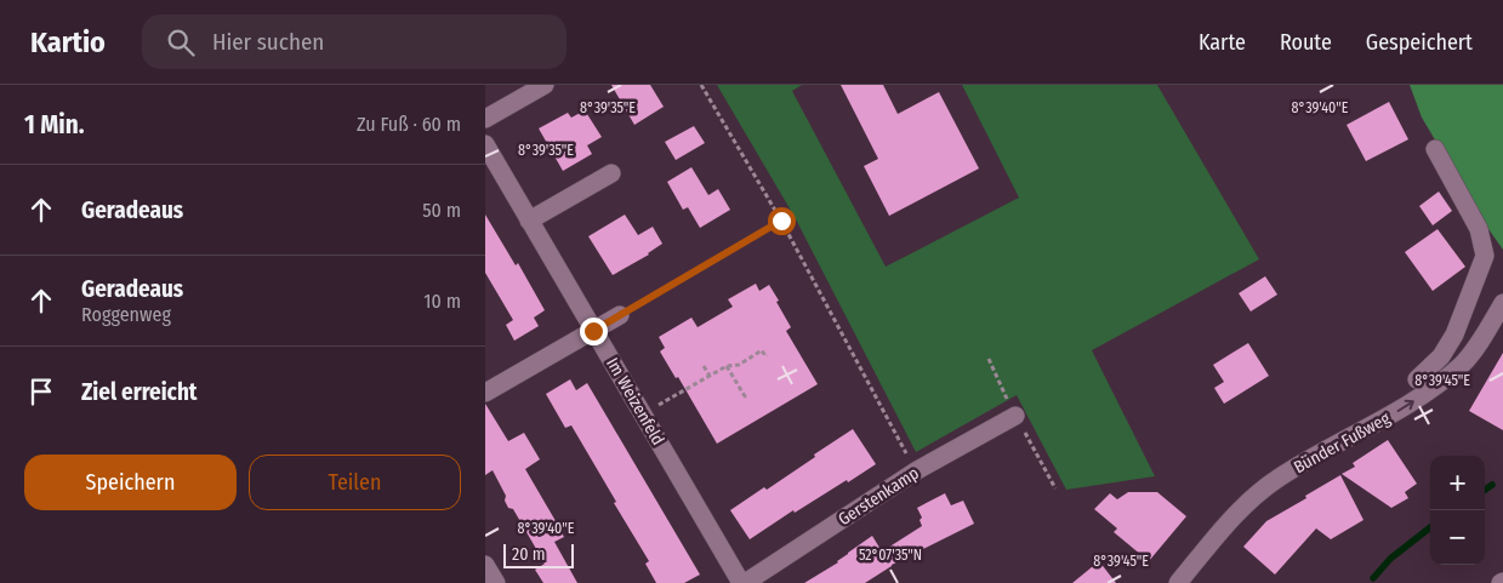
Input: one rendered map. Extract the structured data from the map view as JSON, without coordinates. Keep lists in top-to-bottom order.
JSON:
{
  "streets": {
    "street": ["Im Weizenfeld", "Bünder Fußweg", "Gerstenkamp"]
  },
  "crossings": [
    ["Im Weizenfeld", "Gerstenkamp"]
  ],
  "one_way": ["Bünder Fußweg"],
  "scale_bar": "20 m",
  "page": {
    "header": "Kartio",
    "search": "Hier suchen",
    "nav": ["Karte", "Route", "Gespeichert"],
    "heading": ["1 Min.", "Zu Fuß · 60 m"],
    "list": [
      ["Geradeaus", "50 m"],
      ["Geradeaus", "Roggenweg", "10 m"],
      "Ziel erreicht"
    ],
    "buttons": ["Speichern", "Teilen"],
    "map_buttons": ["+", "−"],
    "scale": "20 m"
  },
  "coordinates": [
    "8°39'35\"E",
    "8°39'40\"E",
    "8°39'45\"E",
    "52°07'35\"N"
  ]
}
